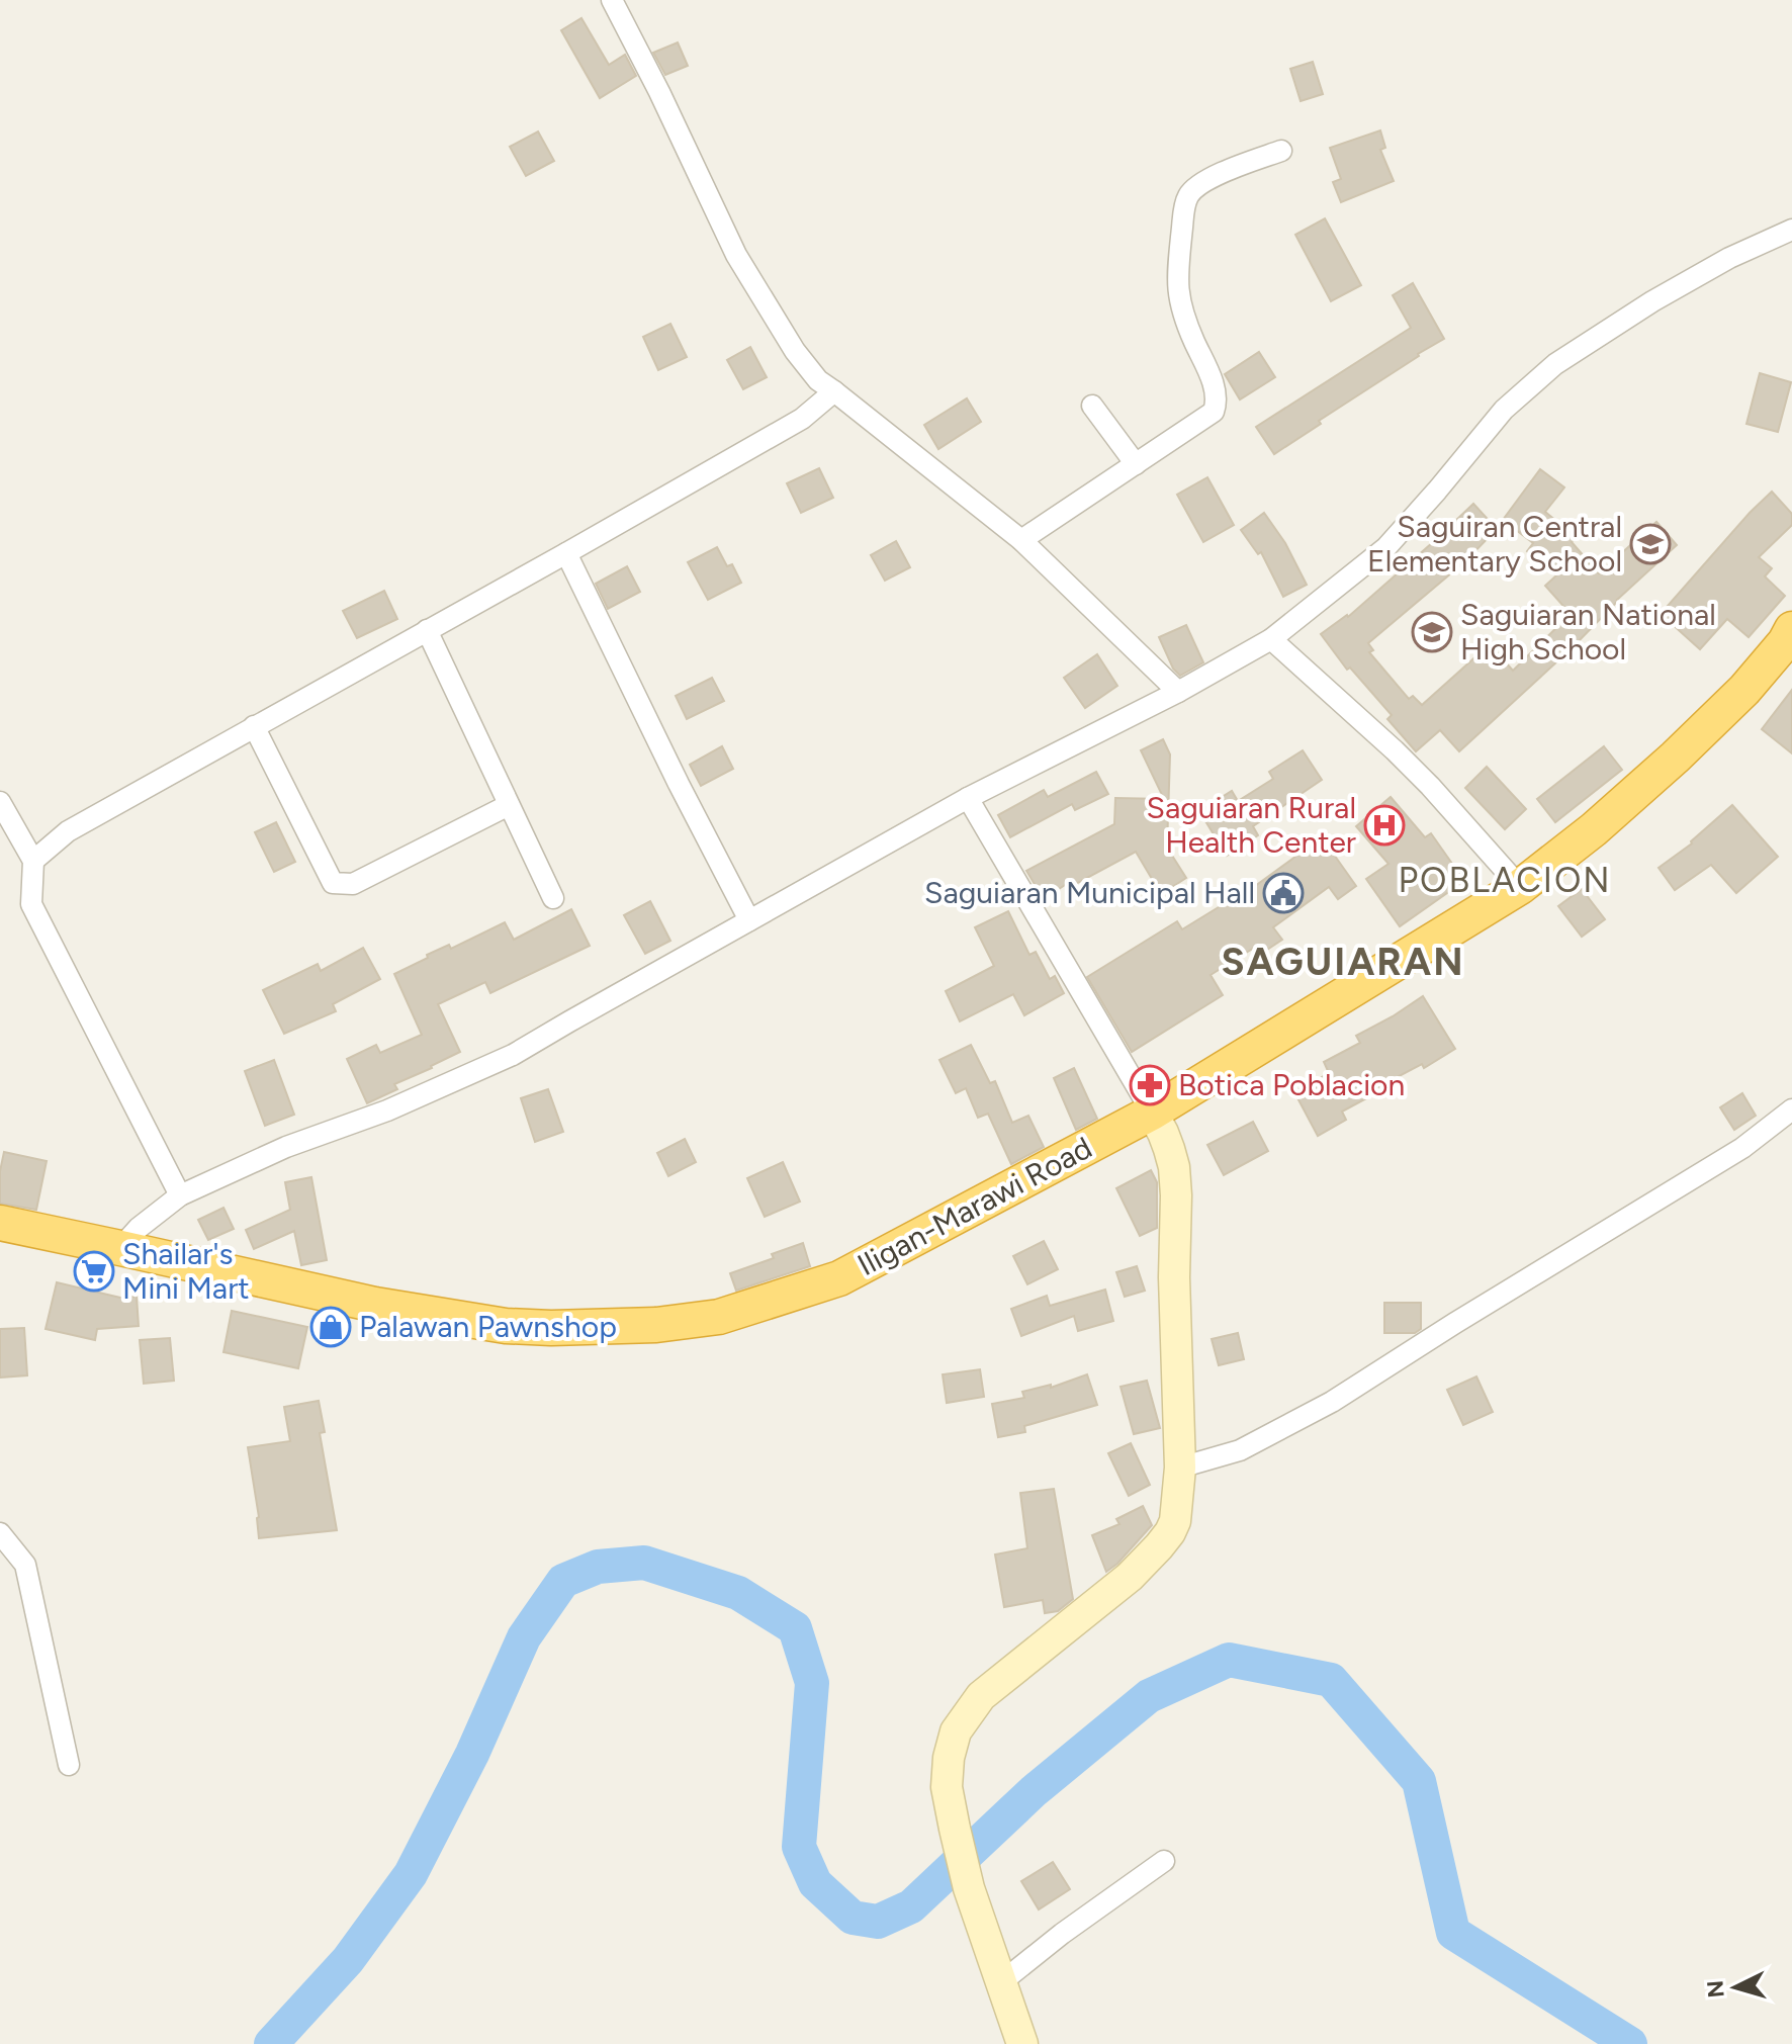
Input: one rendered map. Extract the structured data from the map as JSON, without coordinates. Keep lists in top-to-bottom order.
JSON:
{
  "streets": {
    "highway": ["Iligan-Marawi Road"]
  },
  "districts": ["POBLACION", "SAGUIARAN"],
  "places": {
    "school or university": ["Saguiran Central Elementary School", "Saguiaran National High School"],
    "hospital": ["Saguiaran Rural Health Center"],
    "public building": ["Saguiaran Municipal Hall"],
    "pharmacy": ["Botica Poblacion"],
    "supermarket": ["Shailar's Mini Mart"],
    "shop": ["Palawan Pawnshop"]
  },
  "north": "left"
}
